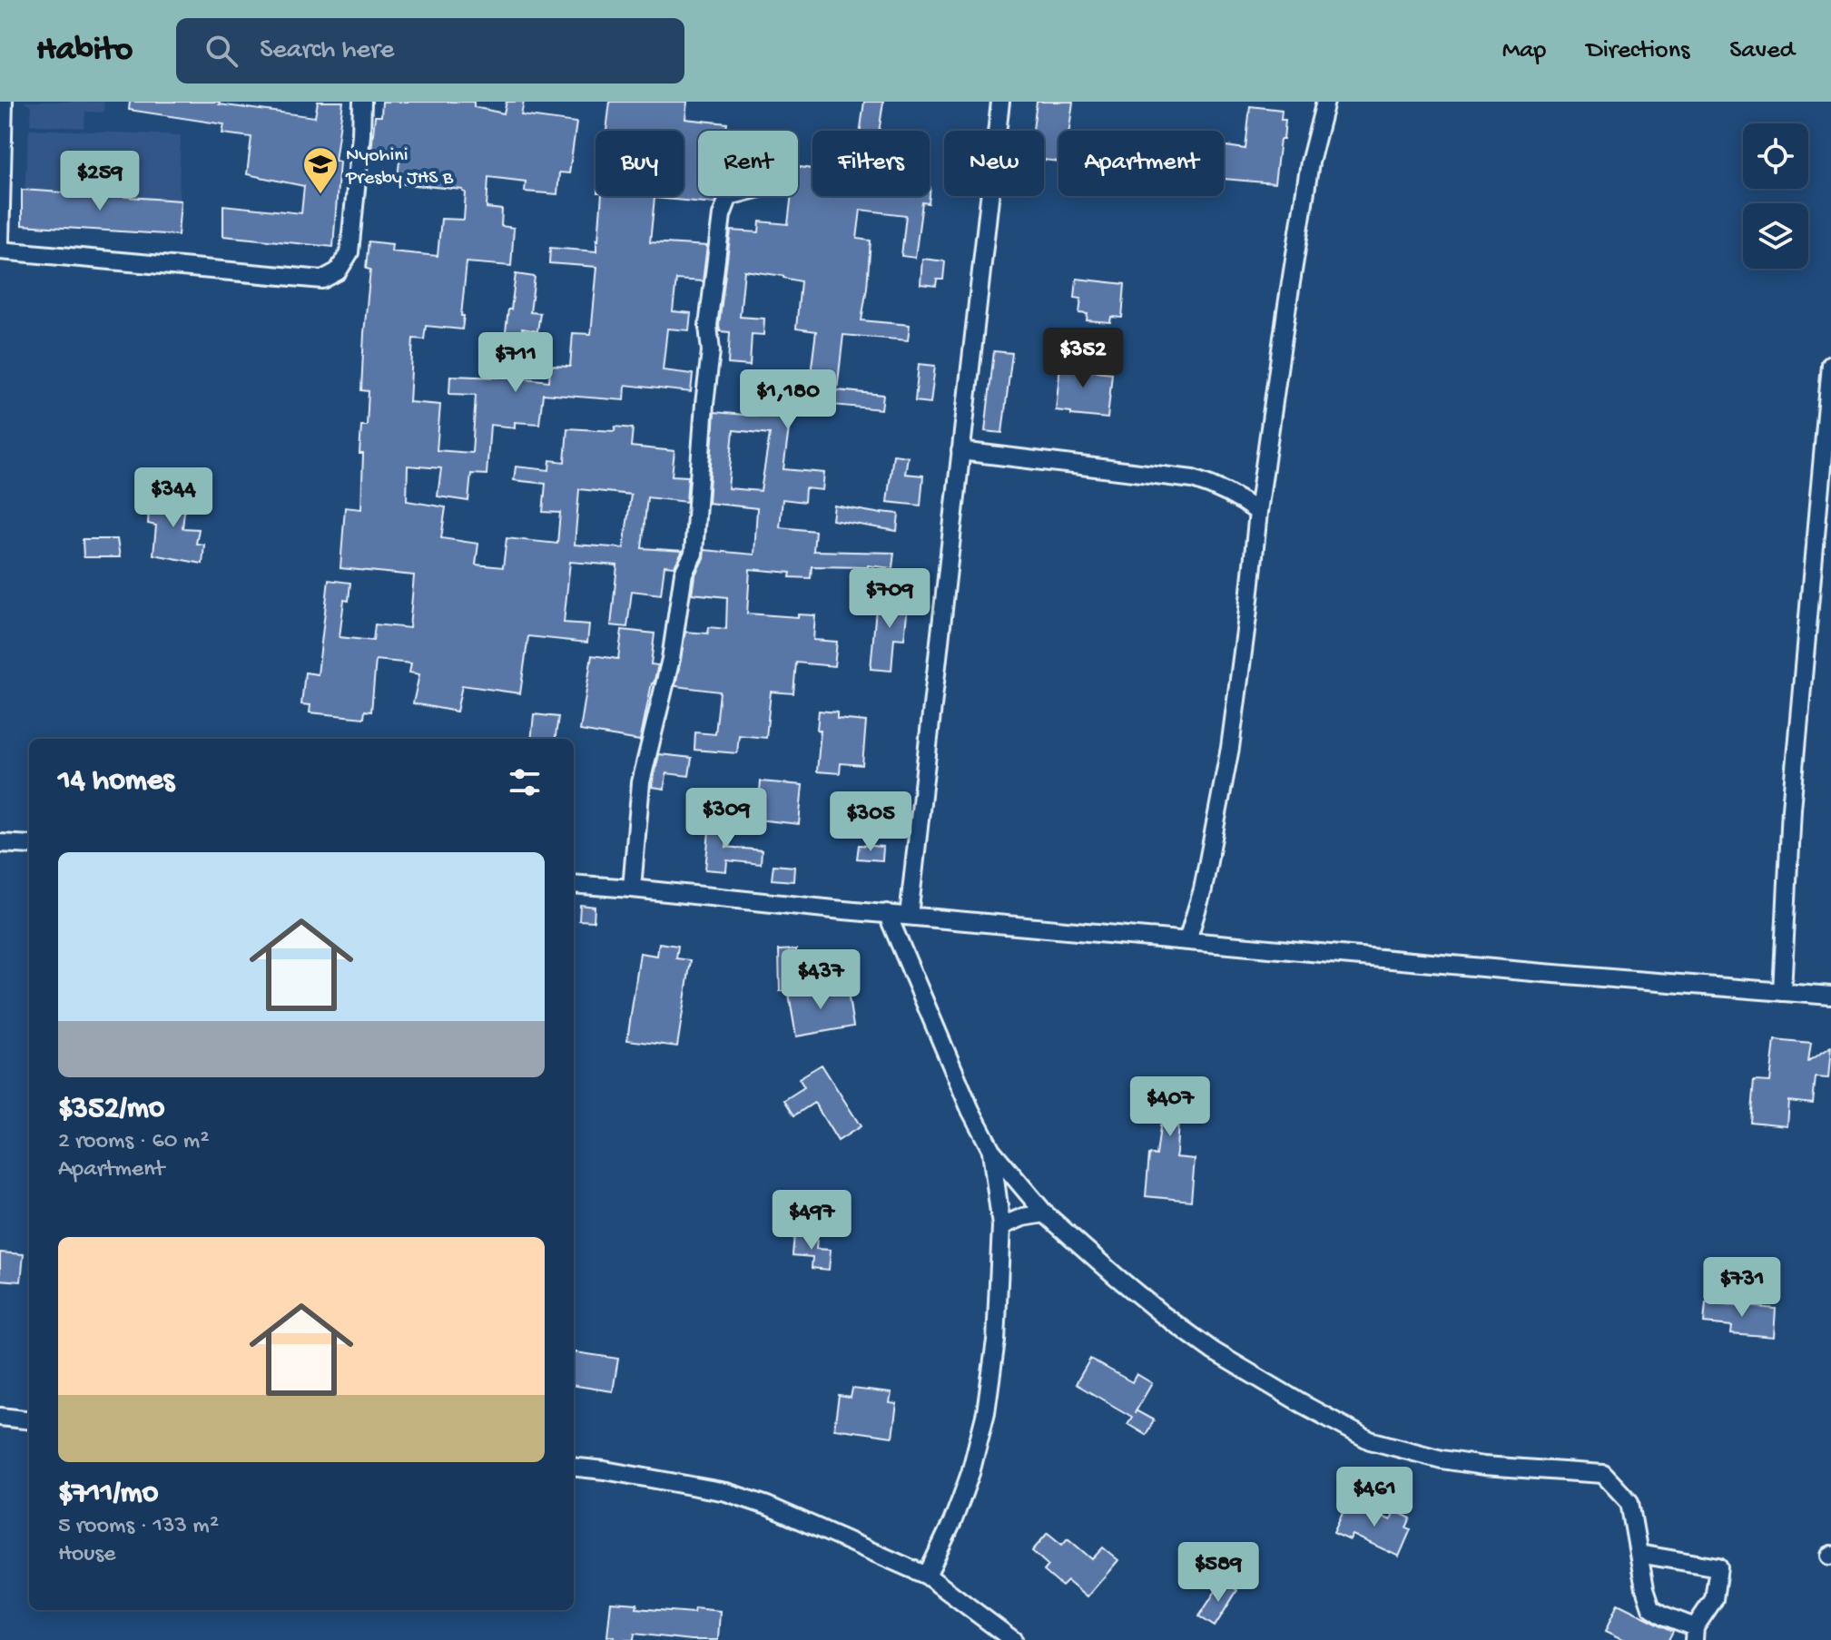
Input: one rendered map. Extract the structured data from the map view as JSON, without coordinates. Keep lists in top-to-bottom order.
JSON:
{
  "places": {
    "school or university": ["Nyohini Presby JHS B"]
  },
  "page": {
    "header": "Habito",
    "search": "Search here",
    "nav": ["Map", "Directions", "Saved"],
    "chip": [
      "Buy",
      "Rent",
      "Filters",
      "New",
      "Apartment"
    ],
    "price": [
      "$259",
      "$352",
      "$711",
      "$1,180",
      "$344",
      "$709",
      "$309",
      "$305",
      "$437",
      "$407",
      "$497",
      "$731",
      "$461",
      "$589"
    ],
    "heading": "14 homes",
    "list": [
      {
        "name": "$352/mo",
        "note": "2 rooms · 60 m² · Apartment"
      },
      {
        "name": "$711/mo",
        "note": "5 rooms · 133 m² · House"
      }
    ]
  }
}
